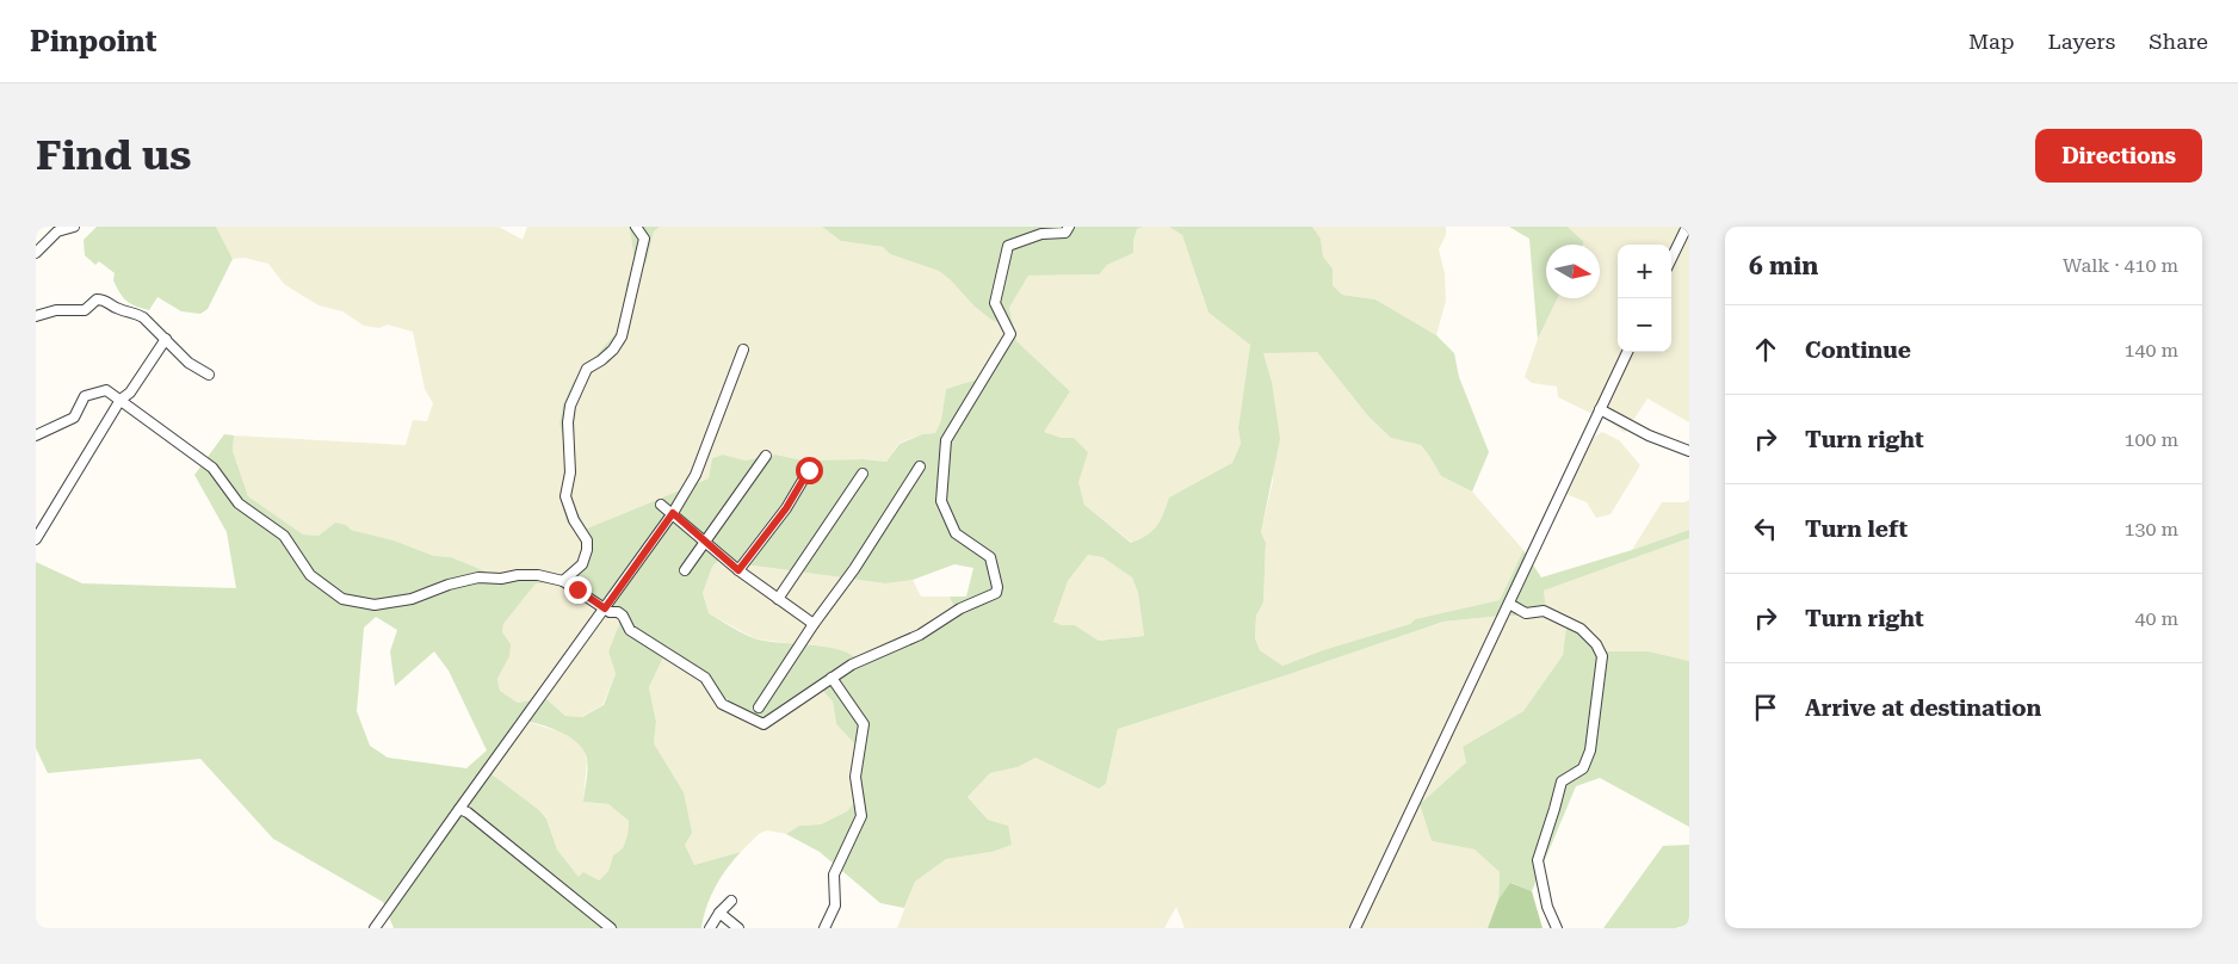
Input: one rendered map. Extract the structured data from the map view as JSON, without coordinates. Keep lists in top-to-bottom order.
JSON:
{
  "north": "right",
  "page": {
    "header": "Pinpoint",
    "nav": ["Map", "Layers", "Share"],
    "buttons": "Directions",
    "title": "Find us",
    "heading": ["6 min", "Walk · 410 m"],
    "map_buttons": ["+", "−"],
    "list": [
      ["Continue", "140 m"],
      ["Turn right", "100 m"],
      ["Turn left", "130 m"],
      ["Turn right", "40 m"],
      "Arrive at destination"
    ]
  }
}
